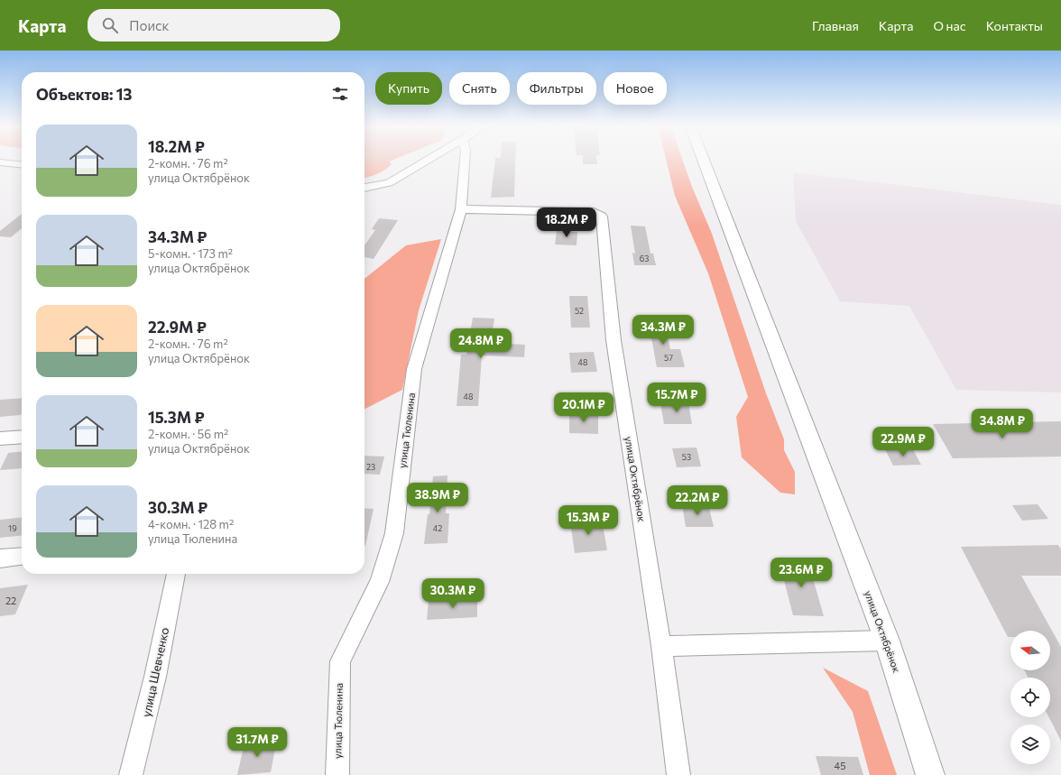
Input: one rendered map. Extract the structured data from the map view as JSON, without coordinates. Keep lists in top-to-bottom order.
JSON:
{
  "streets": {
    "street": ["улица Тюленина", "улица Октябрёнок", "улица Шевченко"]
  },
  "crossings": [
    ["улица Тюленина", "улица Октябрёнок"]
  ],
  "house_numbers": [
    "63",
    "52",
    "57",
    "48",
    "48",
    "53",
    "23",
    "19",
    "42",
    "22",
    "45"
  ],
  "north": "left",
  "page": {
    "header": "Карта",
    "search": "Поиск",
    "nav": [
      "Главная",
      "Карта",
      "О нас",
      "Контакты"
    ],
    "chip": [
      "Купить",
      "Снять",
      "Фильтры",
      "Новое"
    ],
    "heading": "Объектов: 13",
    "list": [
      {
        "name": "18.2M ₽",
        "note": "2-комн. · 76 m² · улица Октябрёнок"
      },
      {
        "name": "34.3M ₽",
        "note": "5-комн. · 173 m² · улица Октябрёнок"
      },
      {
        "name": "22.9M ₽",
        "note": "2-комн. · 76 m² · улица Октябрёнок"
      },
      {
        "name": "15.3M ₽",
        "note": "2-комн. · 56 m² · улица Октябрёнок"
      },
      {
        "name": "30.3M ₽",
        "note": "4-комн. · 128 m² · улица Тюленина"
      }
    ],
    "price": [
      "18.2M ₽",
      "34.3M ₽",
      "24.8M ₽",
      "15.7M ₽",
      "20.1M ₽",
      "34.8M ₽",
      "22.9M ₽",
      "38.9M ₽",
      "22.2M ₽",
      "15.3M ₽",
      "23.6M ₽",
      "30.3M ₽",
      "31.7M ₽"
    ]
  }
}
